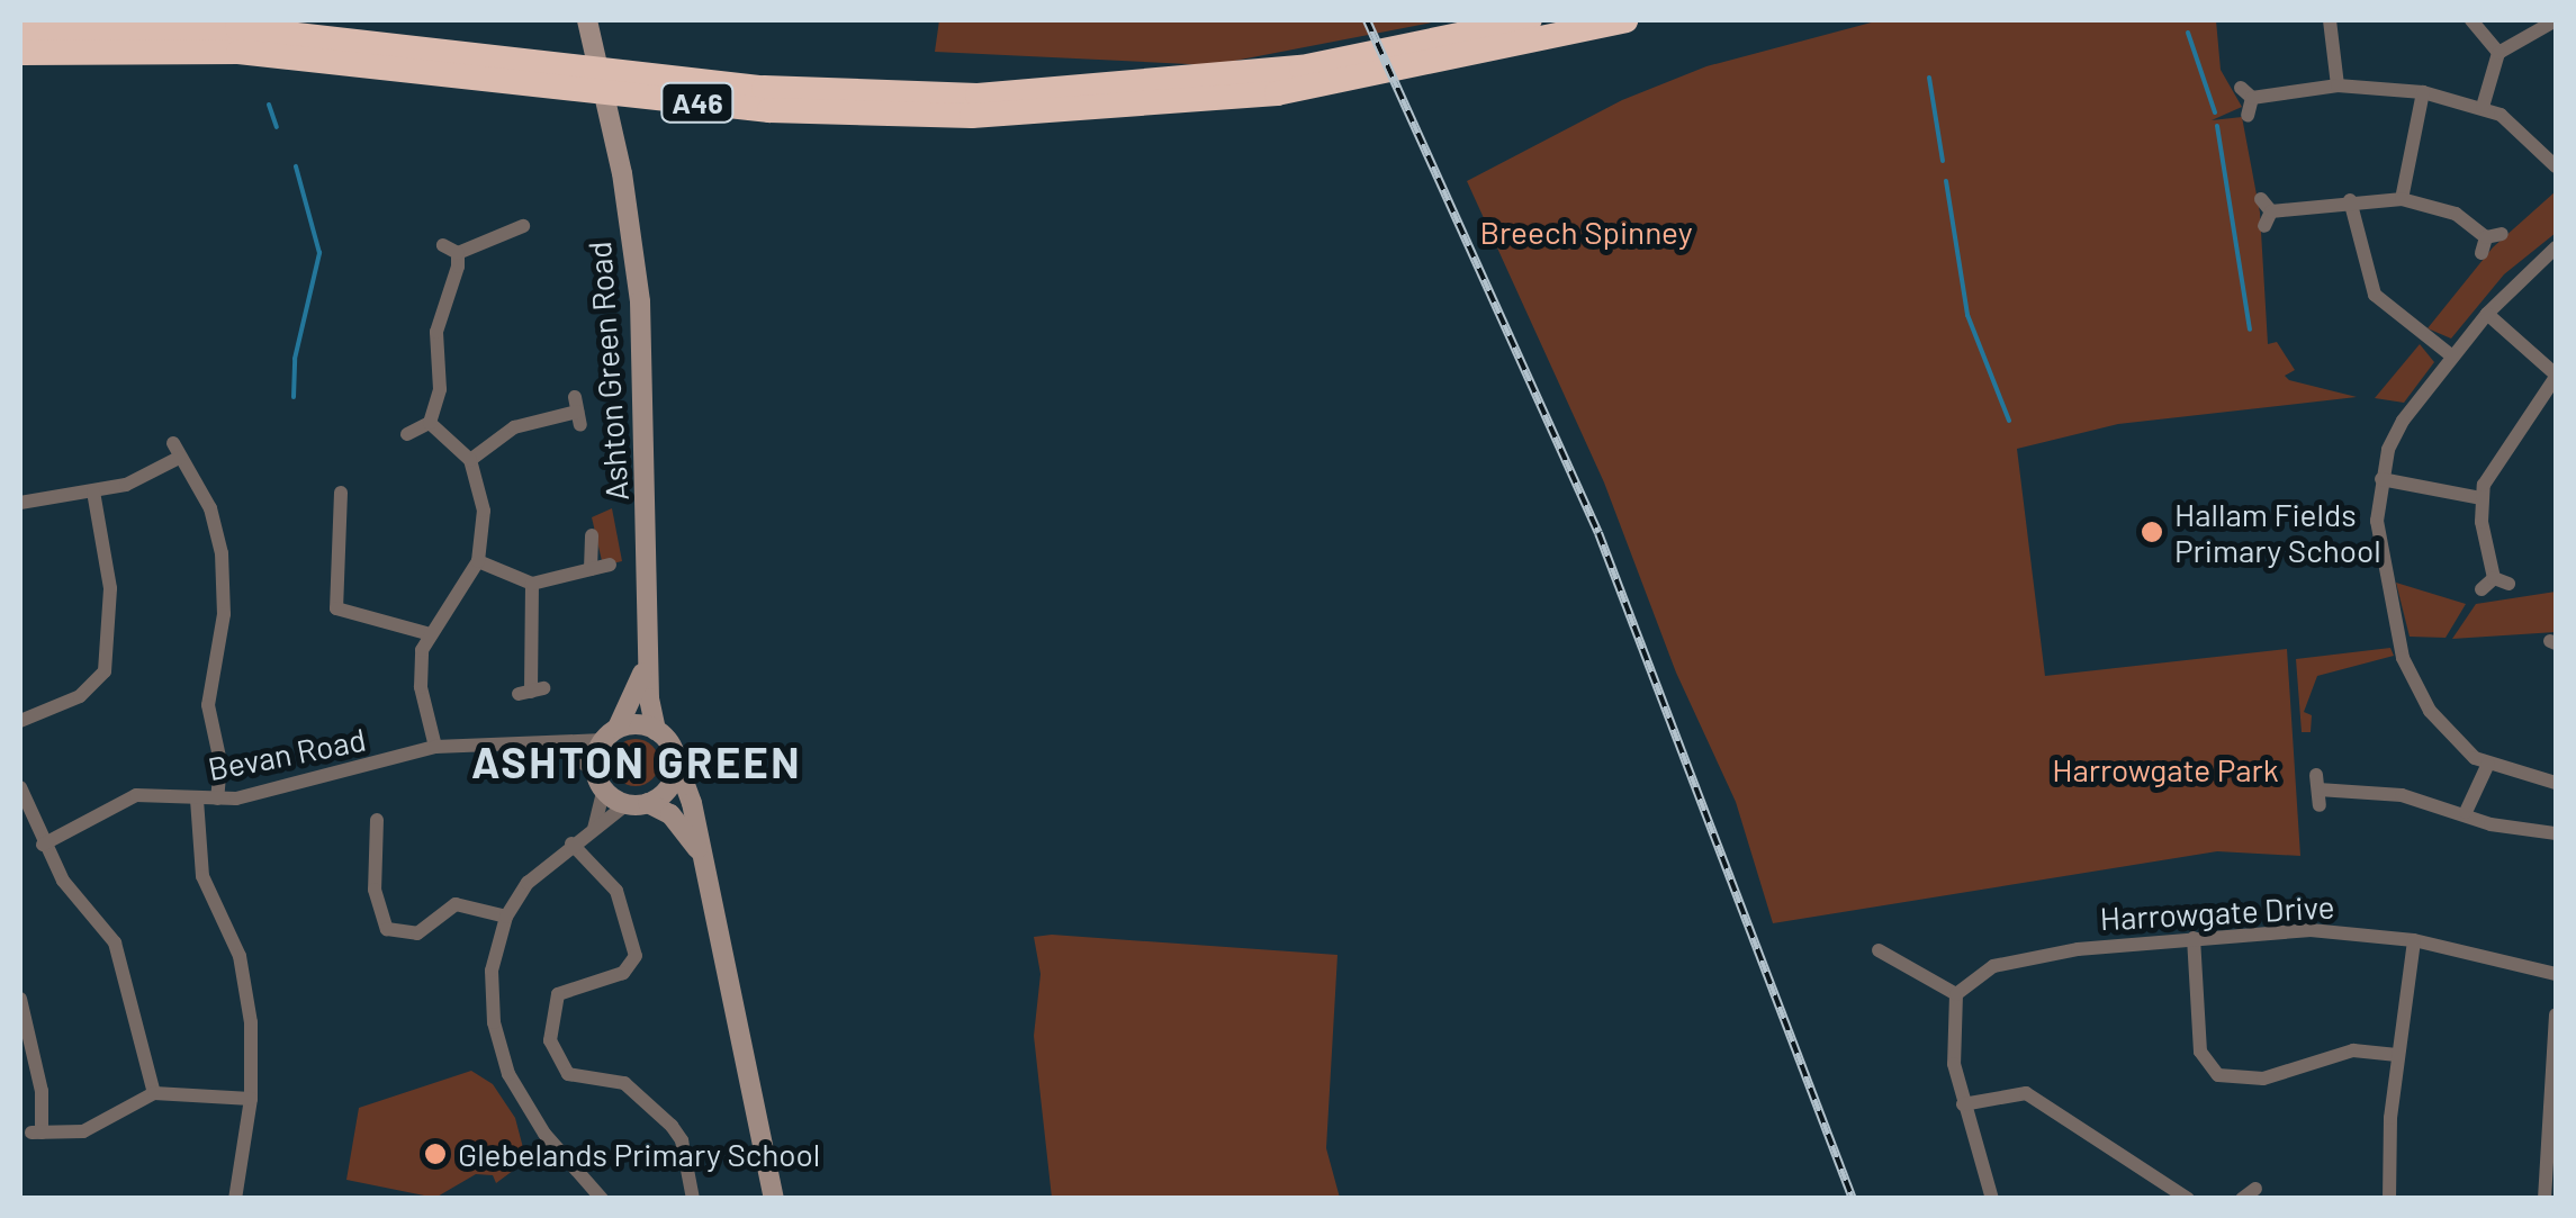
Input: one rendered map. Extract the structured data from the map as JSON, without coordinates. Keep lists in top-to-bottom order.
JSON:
{
  "streets": {
    "highway": ["A46"],
    "street": ["Ashton Green Road", "Bevan Road", "Harrowgate Drive"]
  },
  "crossings": [
    ["Ashton Green Road", "Bevan Road"]
  ],
  "districts": ["ASHTON GREEN"],
  "parks": ["Breech Spinney", "Harrowgate Park"],
  "places": ["Hallam Fields Primary School", "Glebelands Primary School"]
}
